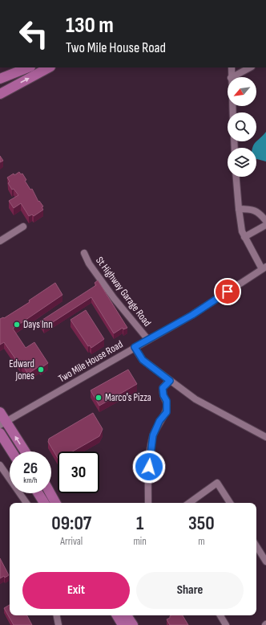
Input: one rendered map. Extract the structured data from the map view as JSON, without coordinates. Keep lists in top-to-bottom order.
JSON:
{
  "streets": {
    "street": ["St Highway Garage Road", "Two Mile House Road"]
  },
  "places": ["Days Inn", "Edward Jones", "Marco's Pizza"],
  "north": "bottom left",
  "page": {
    "turn": ["130 m", "Two Mile House Road"],
    "speed": "26 km/h",
    "limit": "30",
    "eta": [
      "09:07",
      "Arrival",
      "1",
      "min",
      "350",
      "m"
    ],
    "buttons": ["Exit", "Share"]
  }
}
